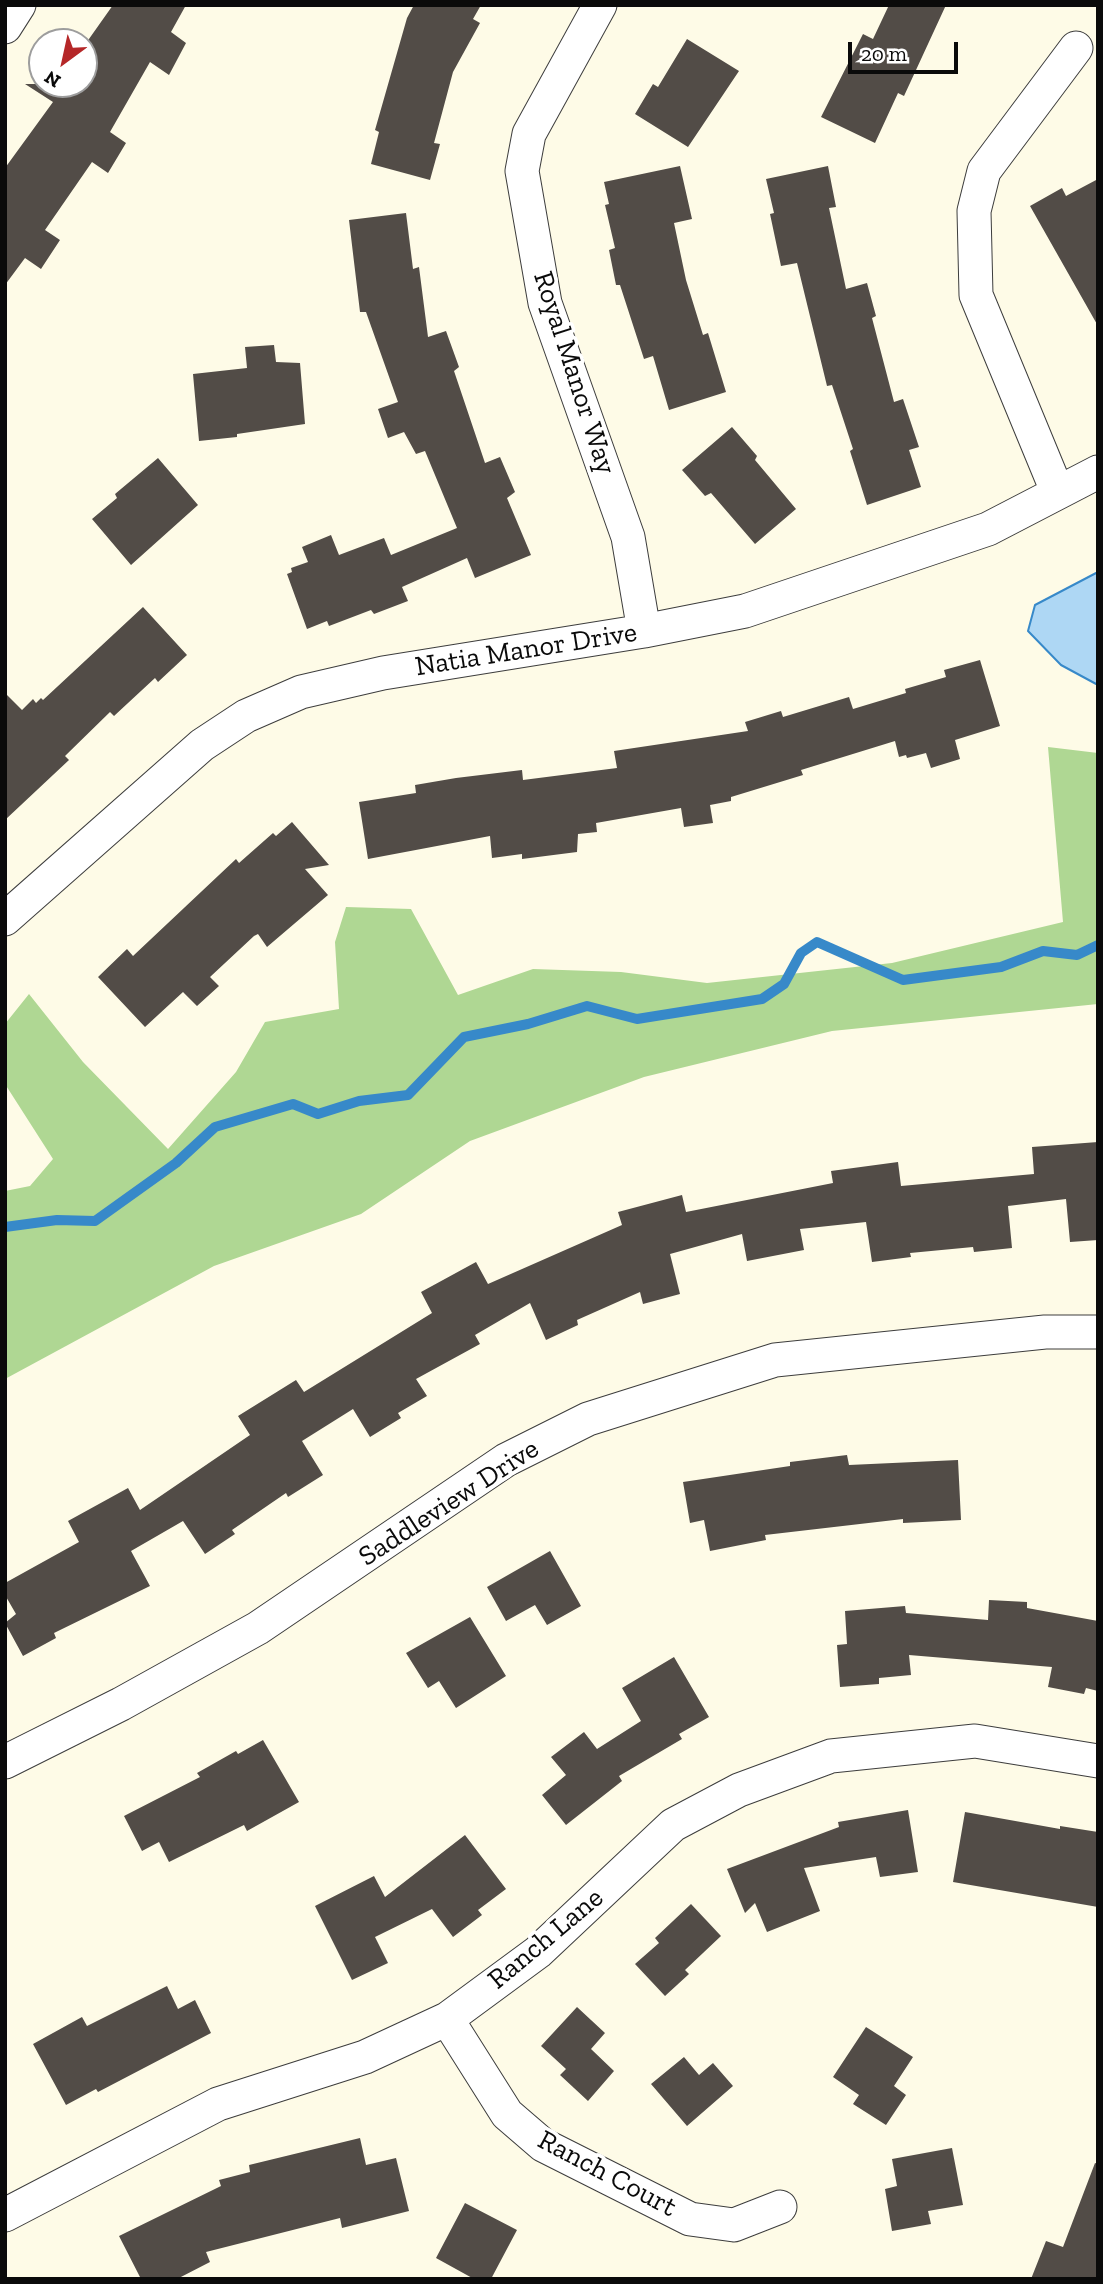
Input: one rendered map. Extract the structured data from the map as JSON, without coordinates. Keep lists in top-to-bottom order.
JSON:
{
  "streets": {
    "street": [
      "Royal Manor Way",
      "Natia Manor Drive",
      "Saddleview Drive",
      "Ranch Lane",
      "Ranch Court"
    ]
  },
  "crossings": [
    ["Royal Manor Way", "Natia Manor Drive"],
    ["Ranch Lane", "Ranch Court"]
  ],
  "scale_bar": "20 m",
  "north": "bottom left"
}
